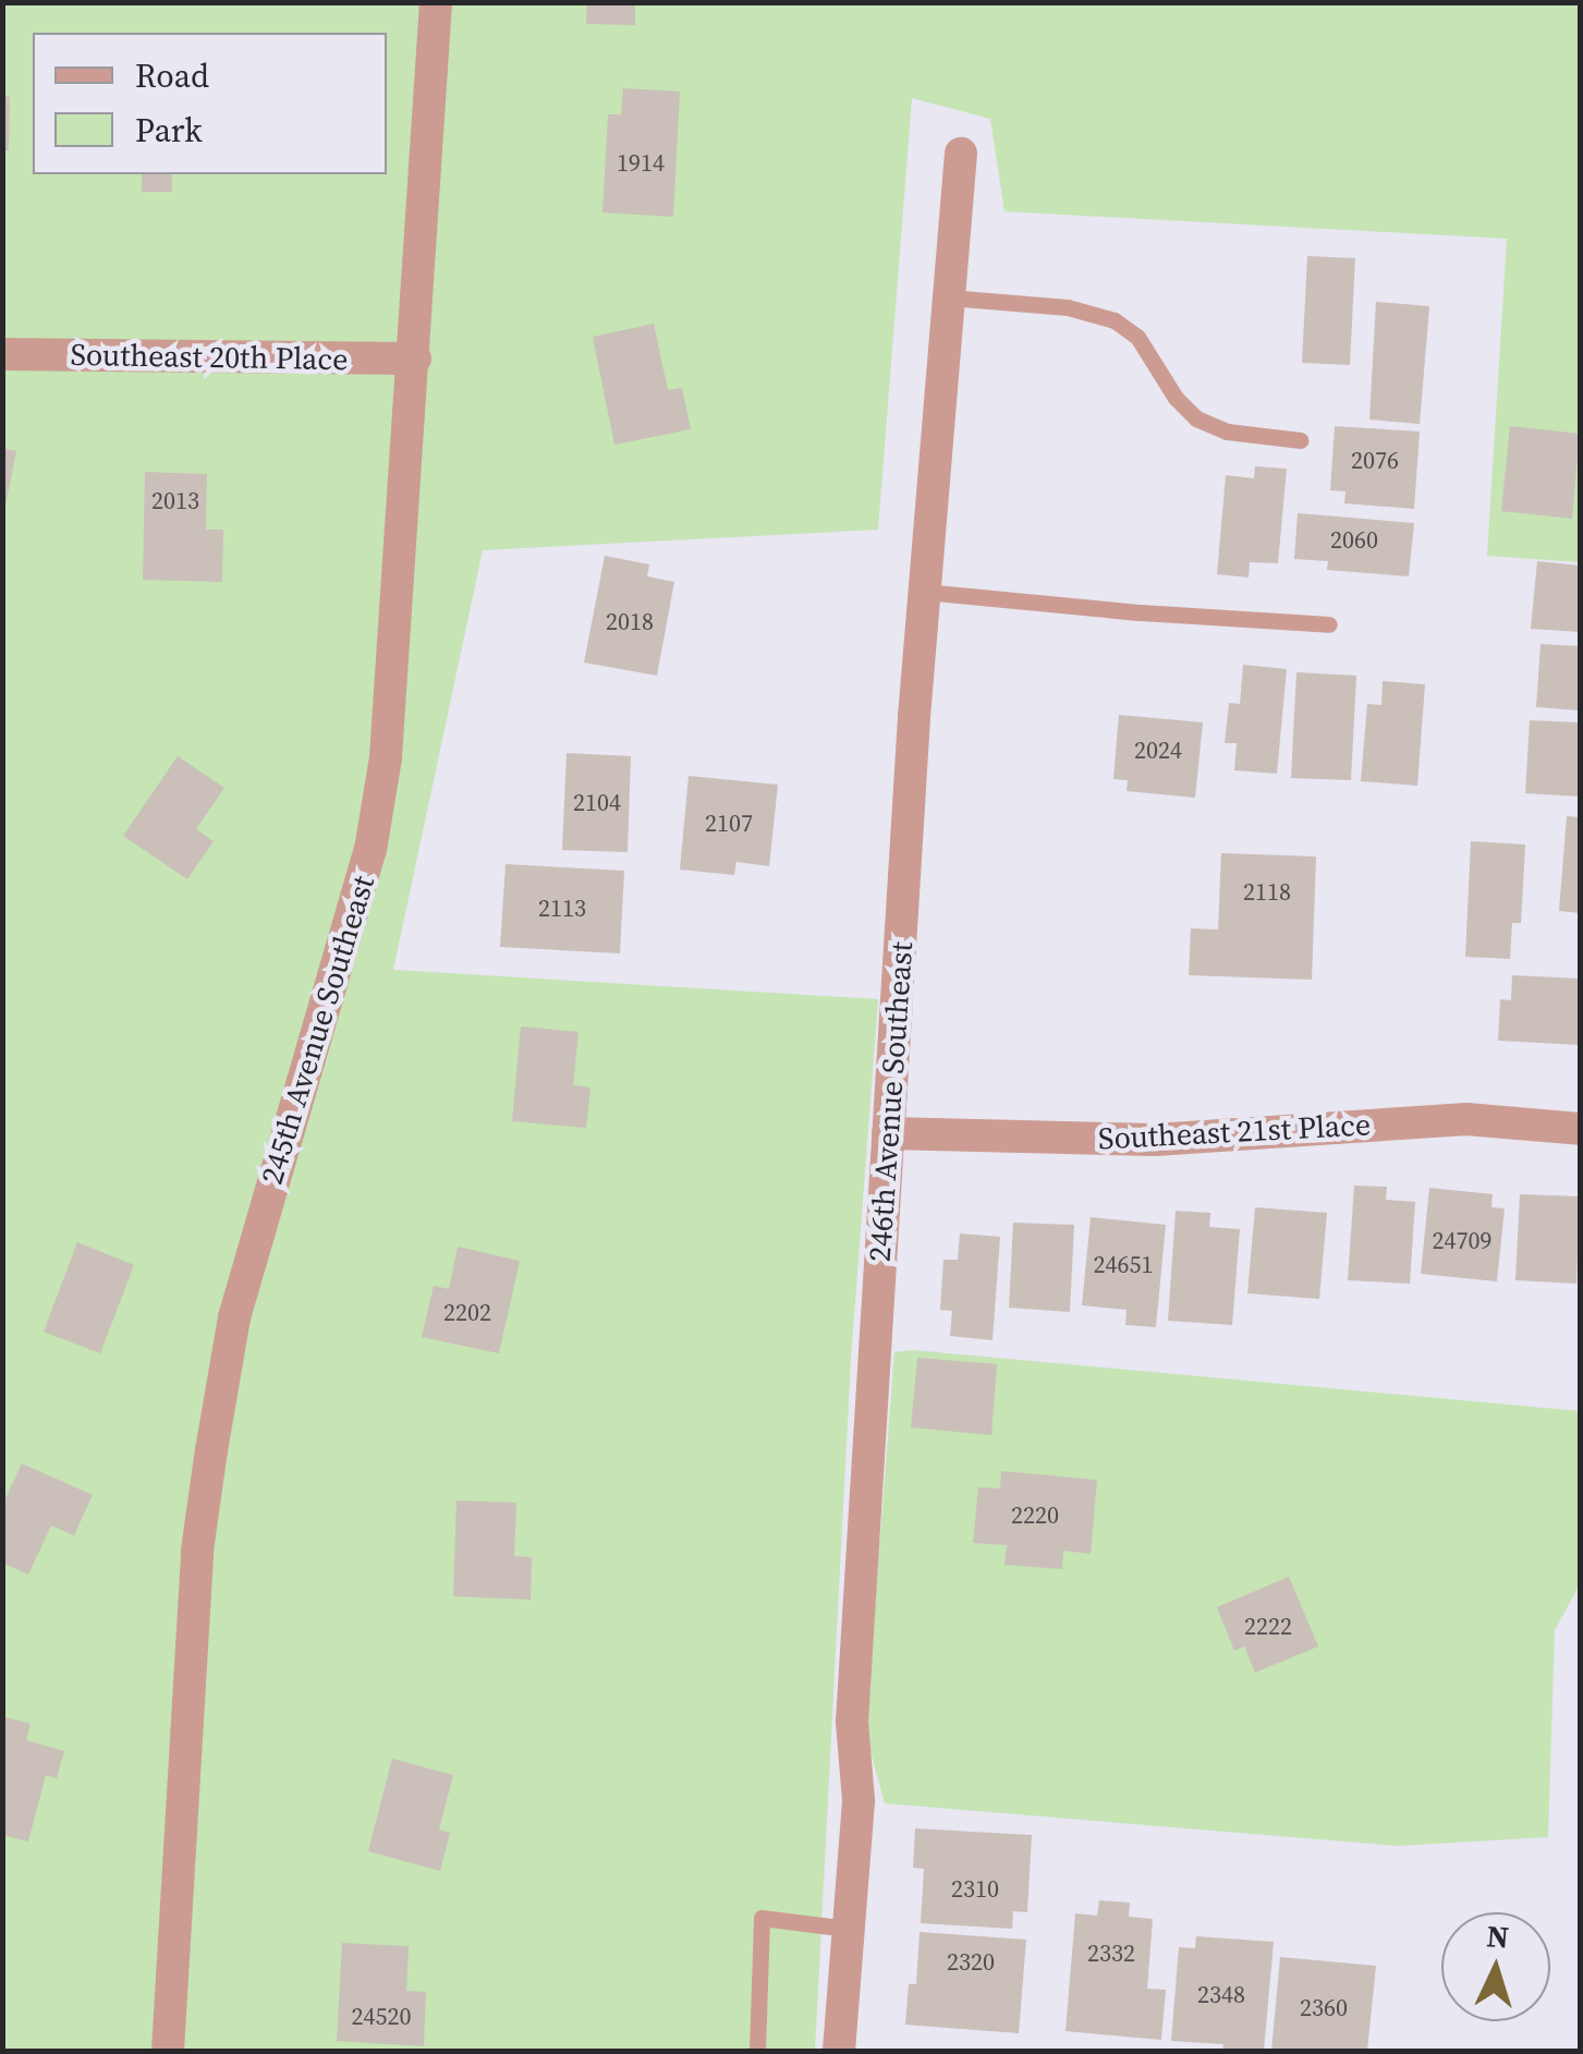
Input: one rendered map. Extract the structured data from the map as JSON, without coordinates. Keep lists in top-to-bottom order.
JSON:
{
  "streets": {
    "street": [
      "Southeast 20th Place",
      "245th Avenue Southeast",
      "246th Avenue Southeast",
      "Southeast 21st Place"
    ]
  },
  "crossings": [
    ["Southeast 20th Place", "245th Avenue Southeast"],
    ["246th Avenue Southeast", "Southeast 21st Place"]
  ],
  "house_numbers": [
    "1914",
    "2076",
    "2013",
    "2060",
    "2018",
    "2024",
    "2104",
    "2107",
    "2118",
    "2113",
    "24709",
    "24651",
    "2202",
    "2220",
    "2222",
    "2310",
    "2332",
    "2320",
    "2348",
    "2360",
    "24520"
  ],
  "legend": ["Road", "Park"],
  "north": "top"
}
